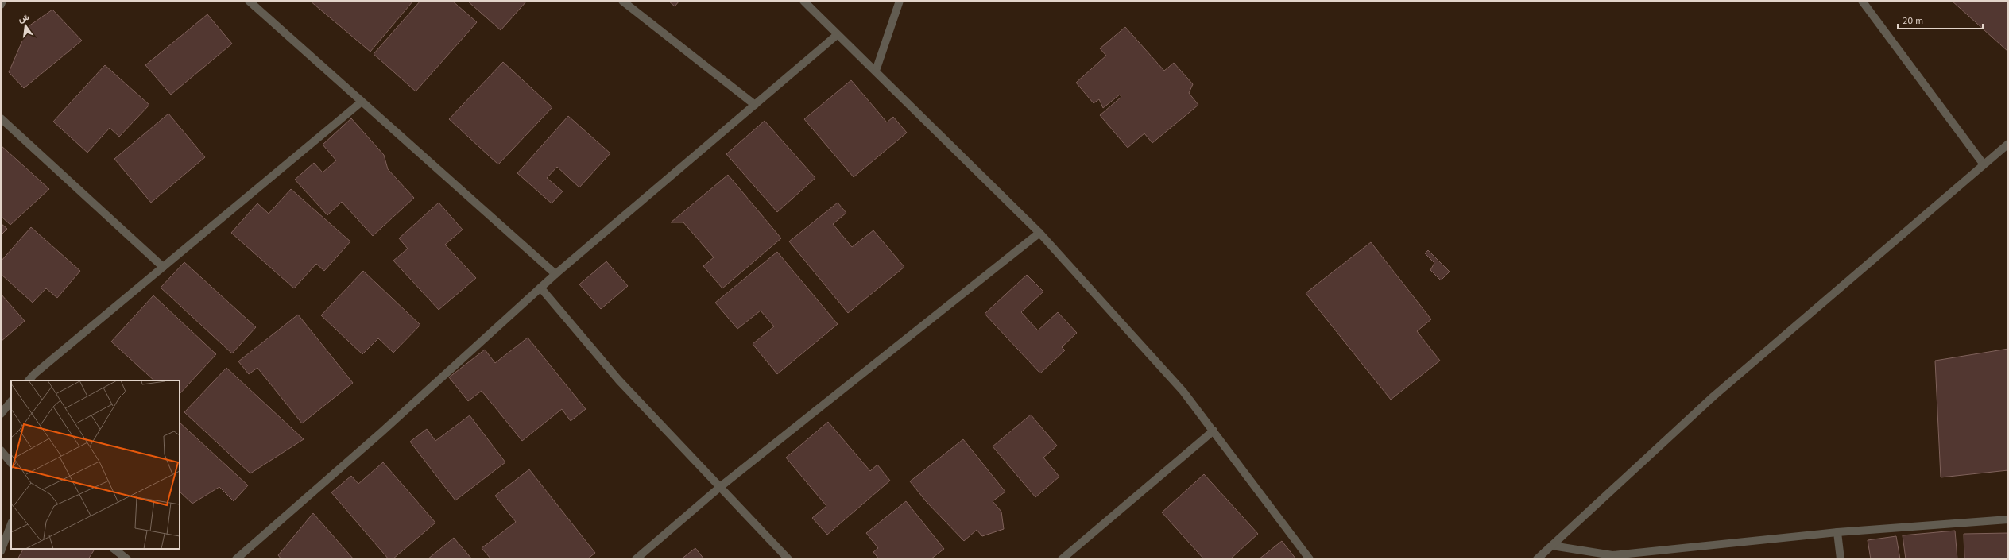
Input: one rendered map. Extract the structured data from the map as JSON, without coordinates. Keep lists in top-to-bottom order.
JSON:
{
  "scale_bar": "20 m",
  "north": "top"
}
